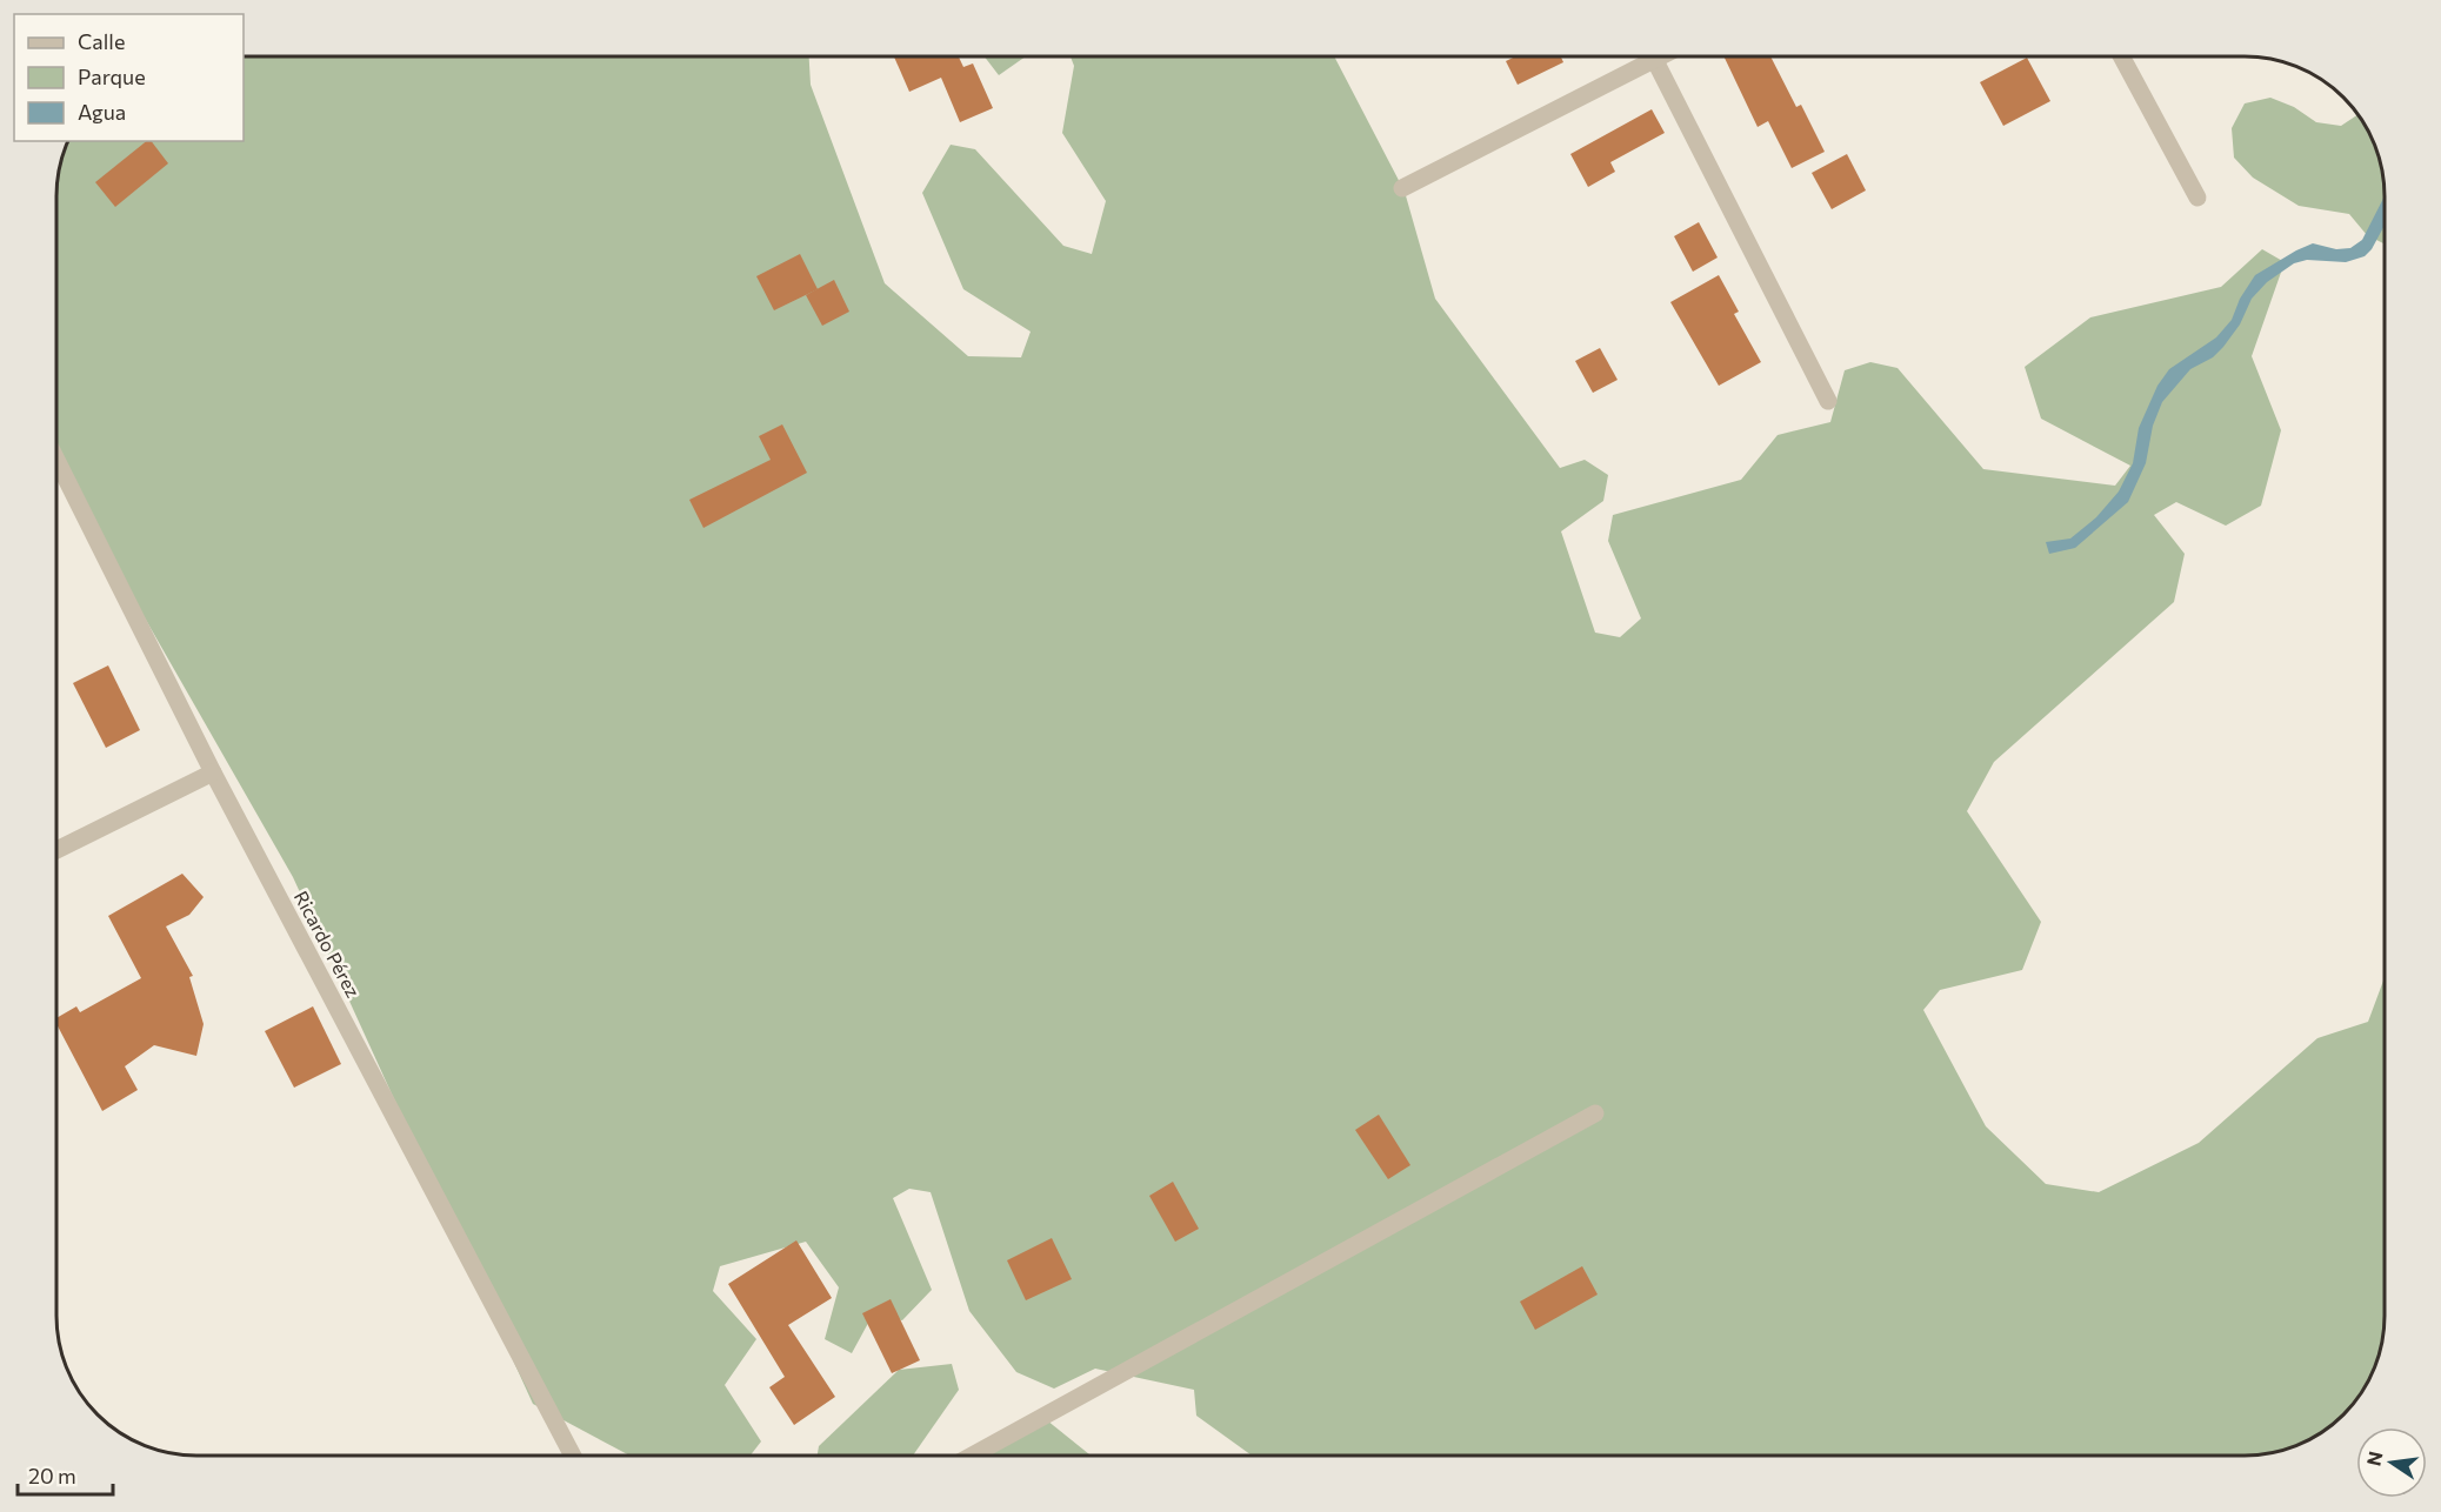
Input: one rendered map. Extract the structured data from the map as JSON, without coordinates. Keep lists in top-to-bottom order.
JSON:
{
  "streets": {
    "street": ["Ricardo Pérez"]
  },
  "legend": ["Calle", "Parque", "Agua"],
  "scale_bar": "20 m",
  "north": "left"
}
